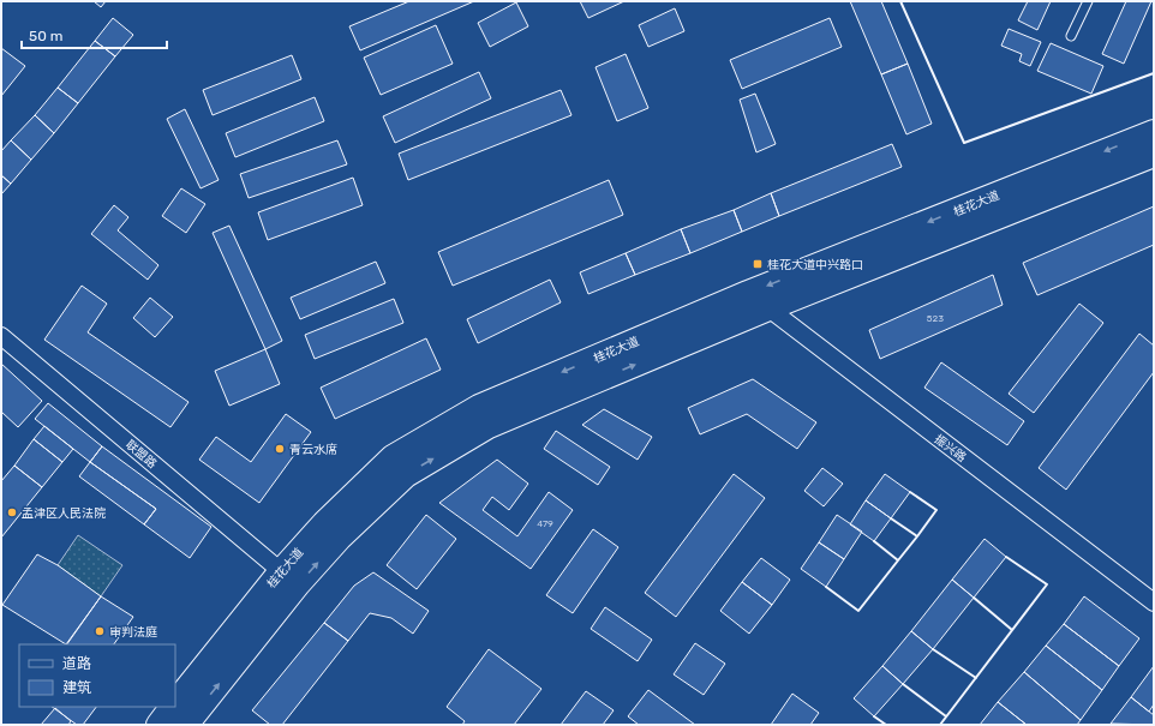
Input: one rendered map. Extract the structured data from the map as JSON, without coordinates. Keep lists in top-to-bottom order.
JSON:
{
  "streets": {
    "main road": ["桂花大道"],
    "street": ["振兴路", "联盟路"]
  },
  "crossings": [
    ["桂花大道", "振兴路"],
    ["桂花大道", "联盟路"]
  ],
  "places": {
    "transit": ["桂花大道中兴路口"],
    "other": ["青云水席", "孟津区人民法院", "审判法庭"]
  },
  "house_numbers": ["523", "479"],
  "legend": ["道路", "建筑"],
  "scale_bar": "50 m"
}
